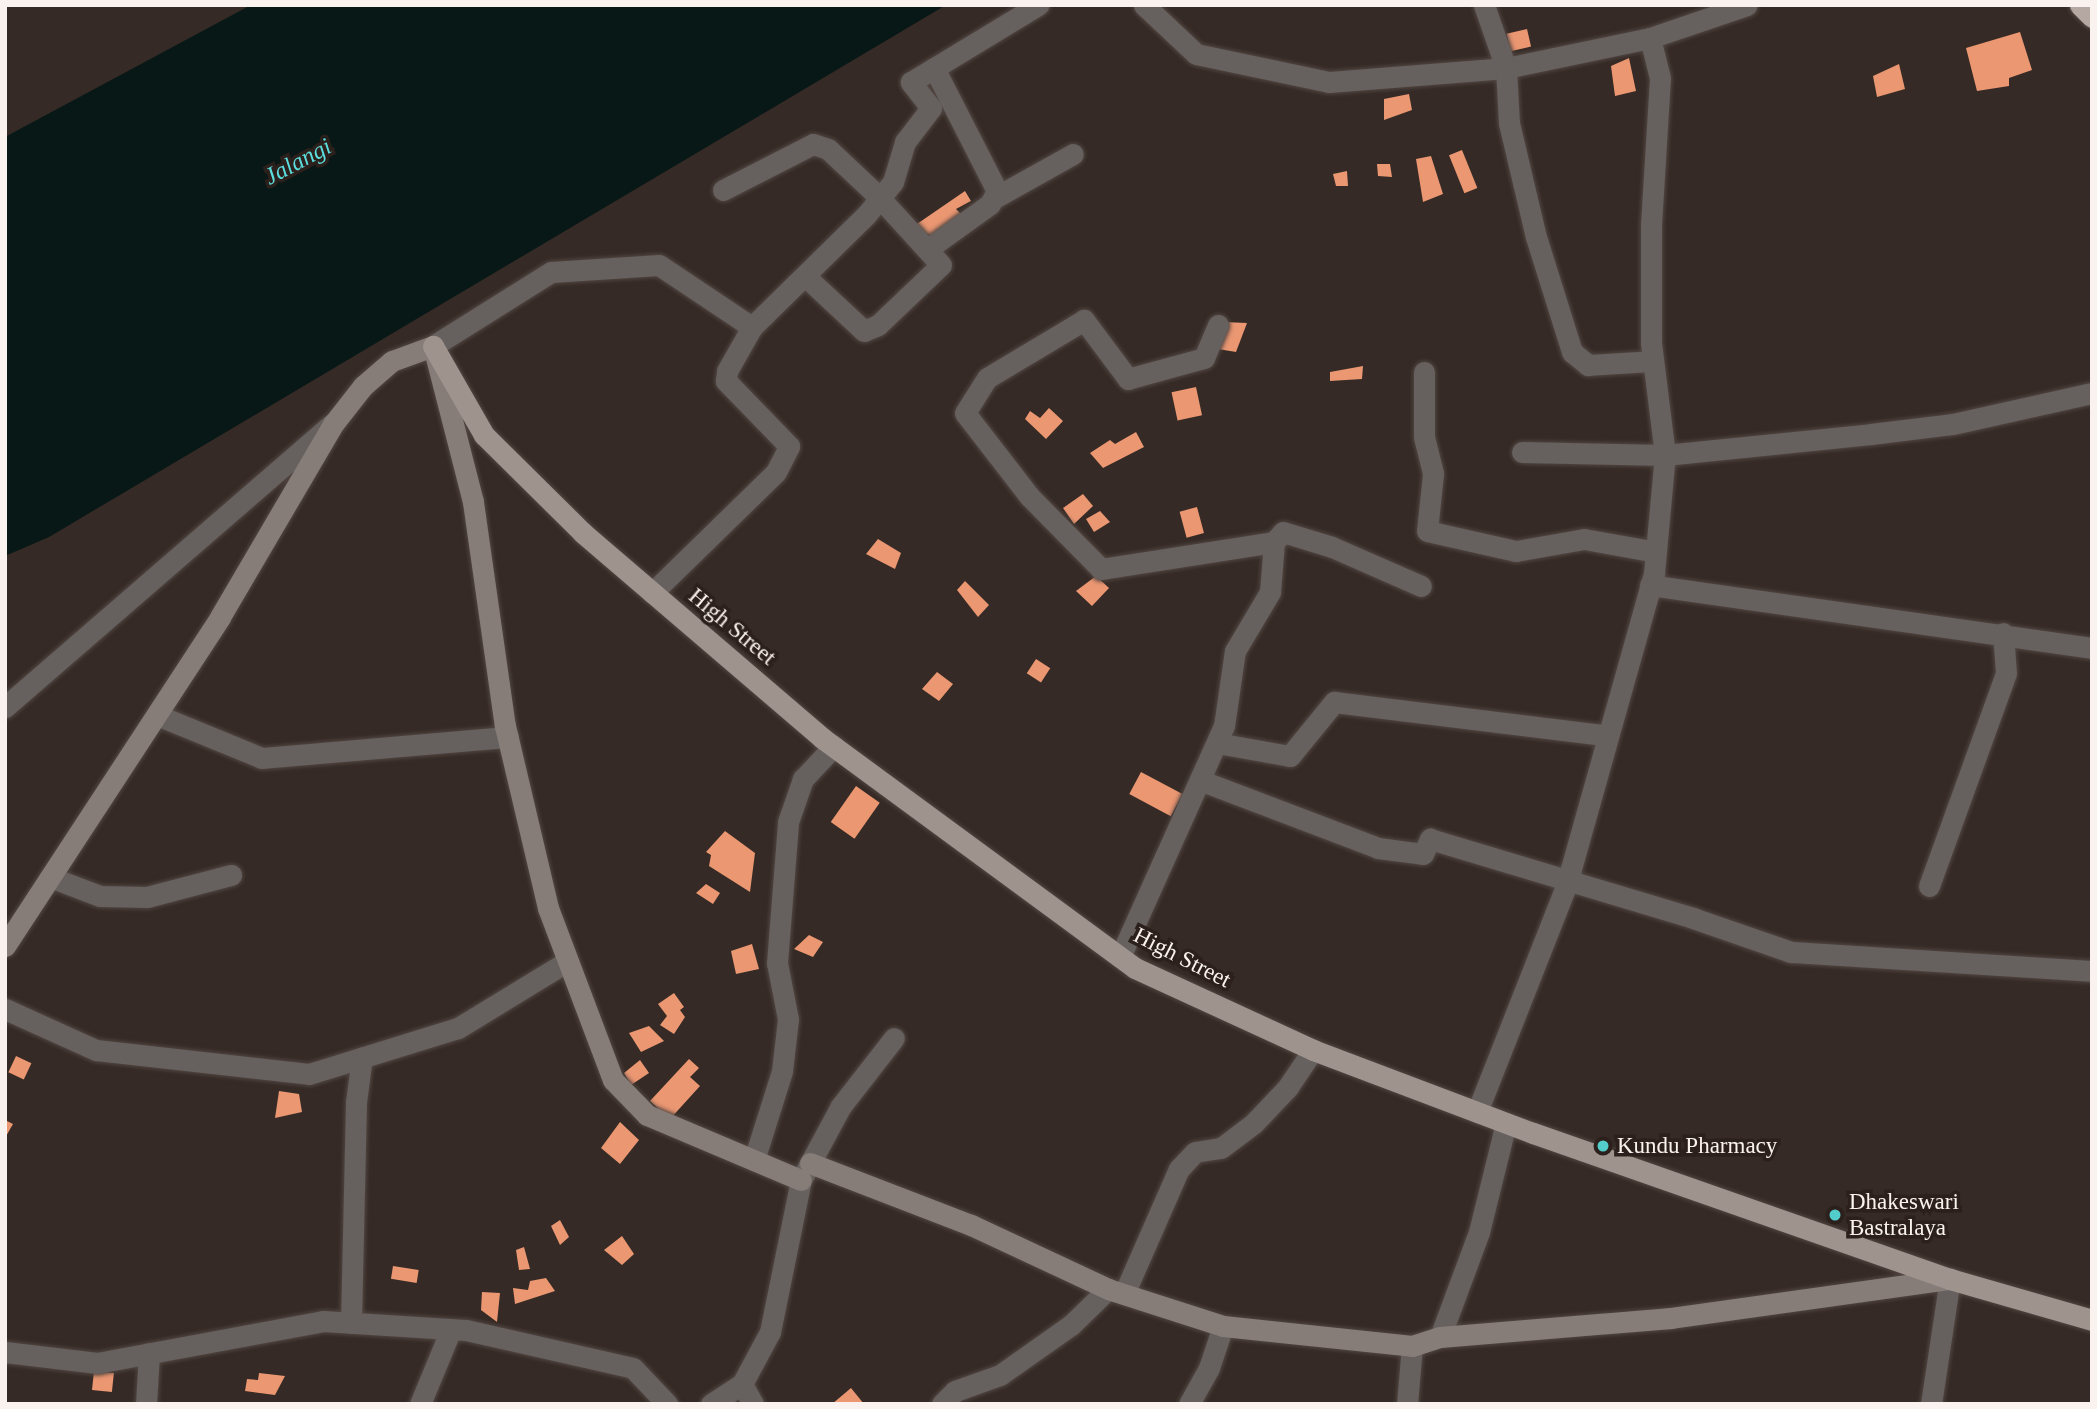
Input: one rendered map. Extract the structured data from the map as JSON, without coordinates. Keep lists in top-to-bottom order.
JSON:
{
  "streets": {
    "main road": ["High Street"]
  },
  "water": ["Jalangi"],
  "places": ["Kundu Pharmacy", "Dhakeswari Bastralaya"]
}
